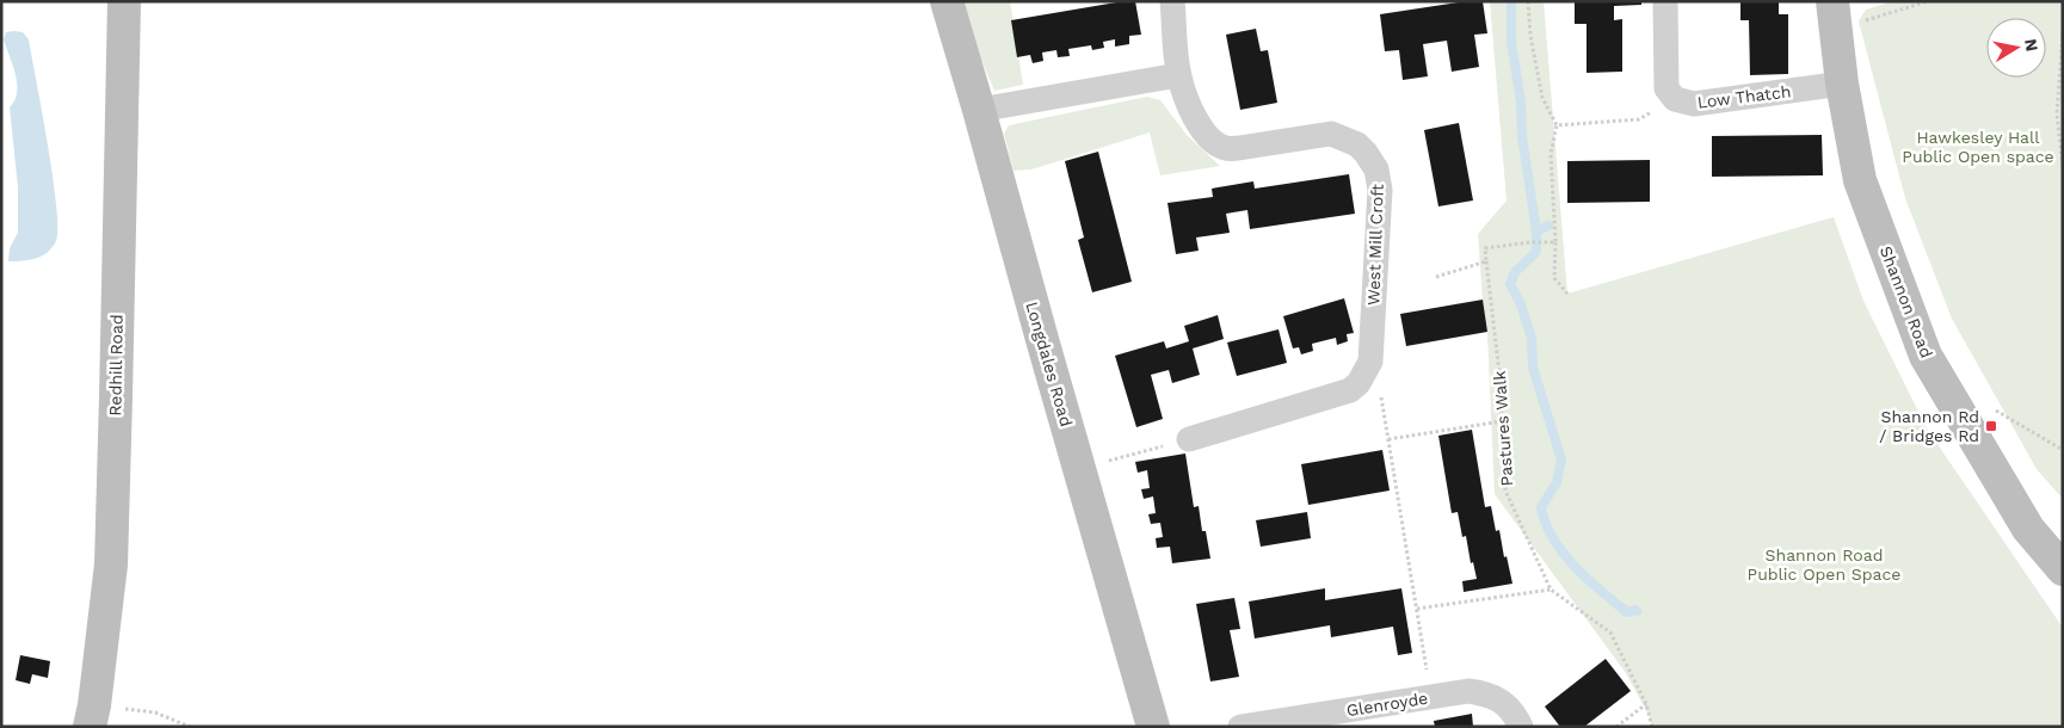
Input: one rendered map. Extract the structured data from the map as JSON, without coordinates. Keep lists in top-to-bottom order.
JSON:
{
  "streets": {
    "street": [
      "Low Thatch",
      "West Mill Croft",
      "Shannon Road",
      "Longdales Road",
      "Redhill Road",
      "Glenroyde"
    ],
    "path": ["Pastures Walk"]
  },
  "crossings": [
    ["Low Thatch", "Shannon Road"]
  ],
  "parks": ["Hawkesley Hall Public Open space", "Shannon Road Public Open Space"],
  "places": {
    "transit": ["Shannon Rd / Bridges Rd"]
  },
  "north": "right"
}
